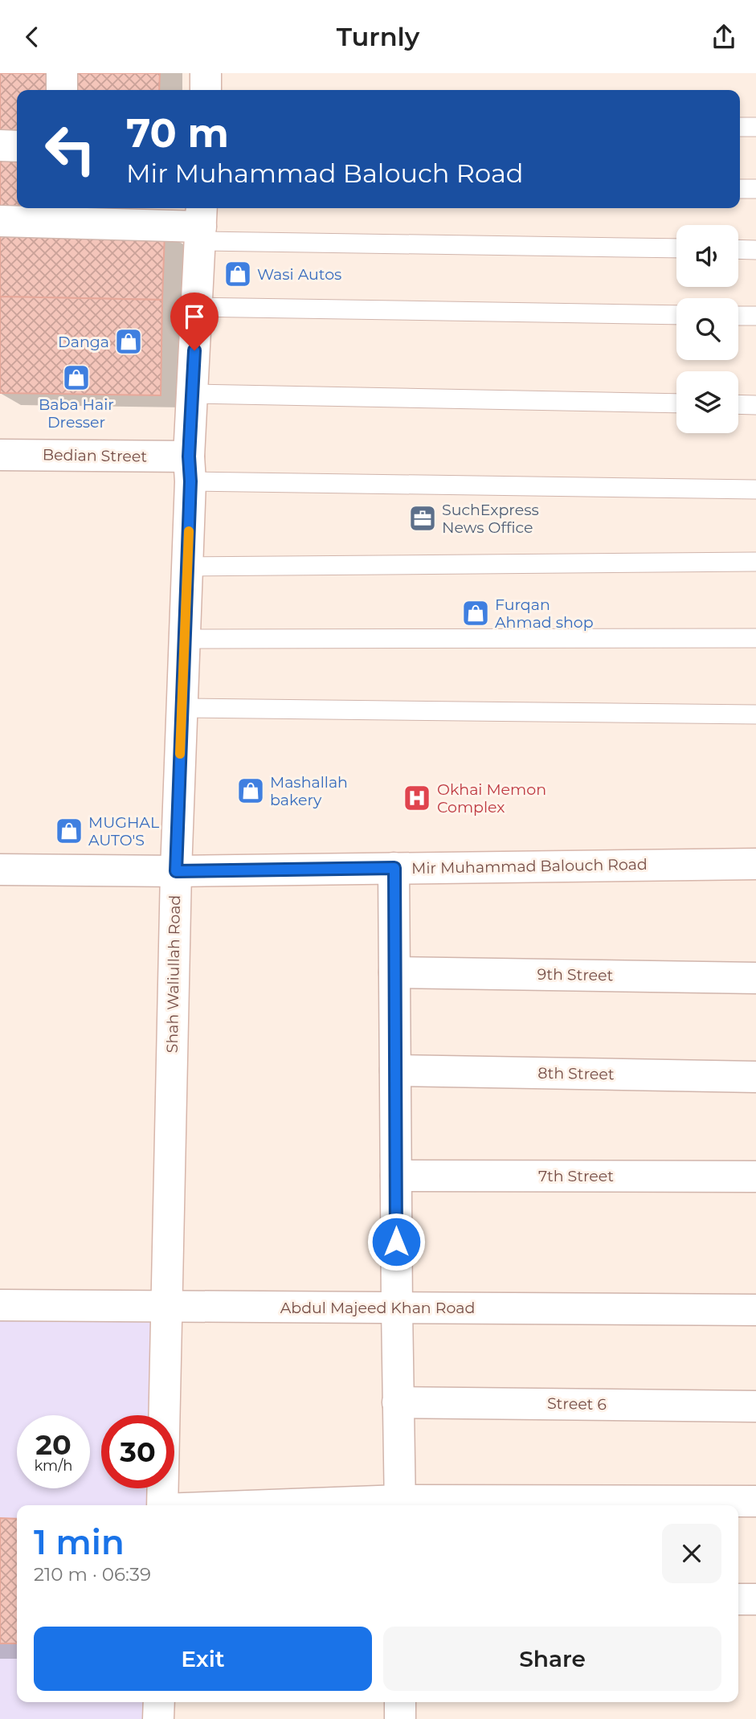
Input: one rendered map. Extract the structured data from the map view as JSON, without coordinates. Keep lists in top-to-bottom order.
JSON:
{
  "streets": {
    "street": [
      "Bedian Street",
      "Mir Muhammad Balouch Road",
      "Shah Waliullah Road",
      "9th Street",
      "8th Street",
      "7th Street",
      "Abdul Majeed Khan Road",
      "Street 6"
    ]
  },
  "crossings": [
    ["Bedian Street", "Shah Waliullah Road"],
    ["Mir Muhammad Balouch Road", "Shah Waliullah Road"],
    ["Shah Waliullah Road", "Abdul Majeed Khan Road"]
  ],
  "places": {
    "shop": [
      "Wasi Autos",
      "Danga",
      "Baba Hair Dresser",
      "Furqan Ahmad shop",
      "Mashallah bakery",
      "MUGHAL AUTO'S"
    ],
    "office": ["SuchExpress News Office"],
    "hospital": ["Okhai Memon Complex"]
  },
  "page": {
    "header": "Turnly",
    "turn": ["70 m", "Mir Muhammad Balouch Road"],
    "speed": "20 km/h",
    "limit": "30",
    "heading": ["1 min", "210 m · 06:39"],
    "buttons": ["Exit", "Share"]
  }
}
